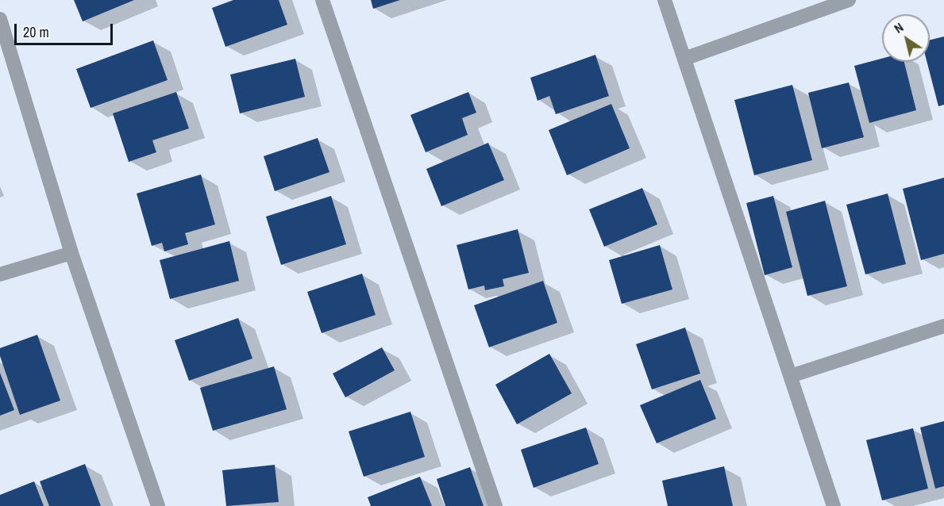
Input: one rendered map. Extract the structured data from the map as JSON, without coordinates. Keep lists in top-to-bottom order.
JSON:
{
  "scale_bar": "20 m",
  "north": "top left"
}
